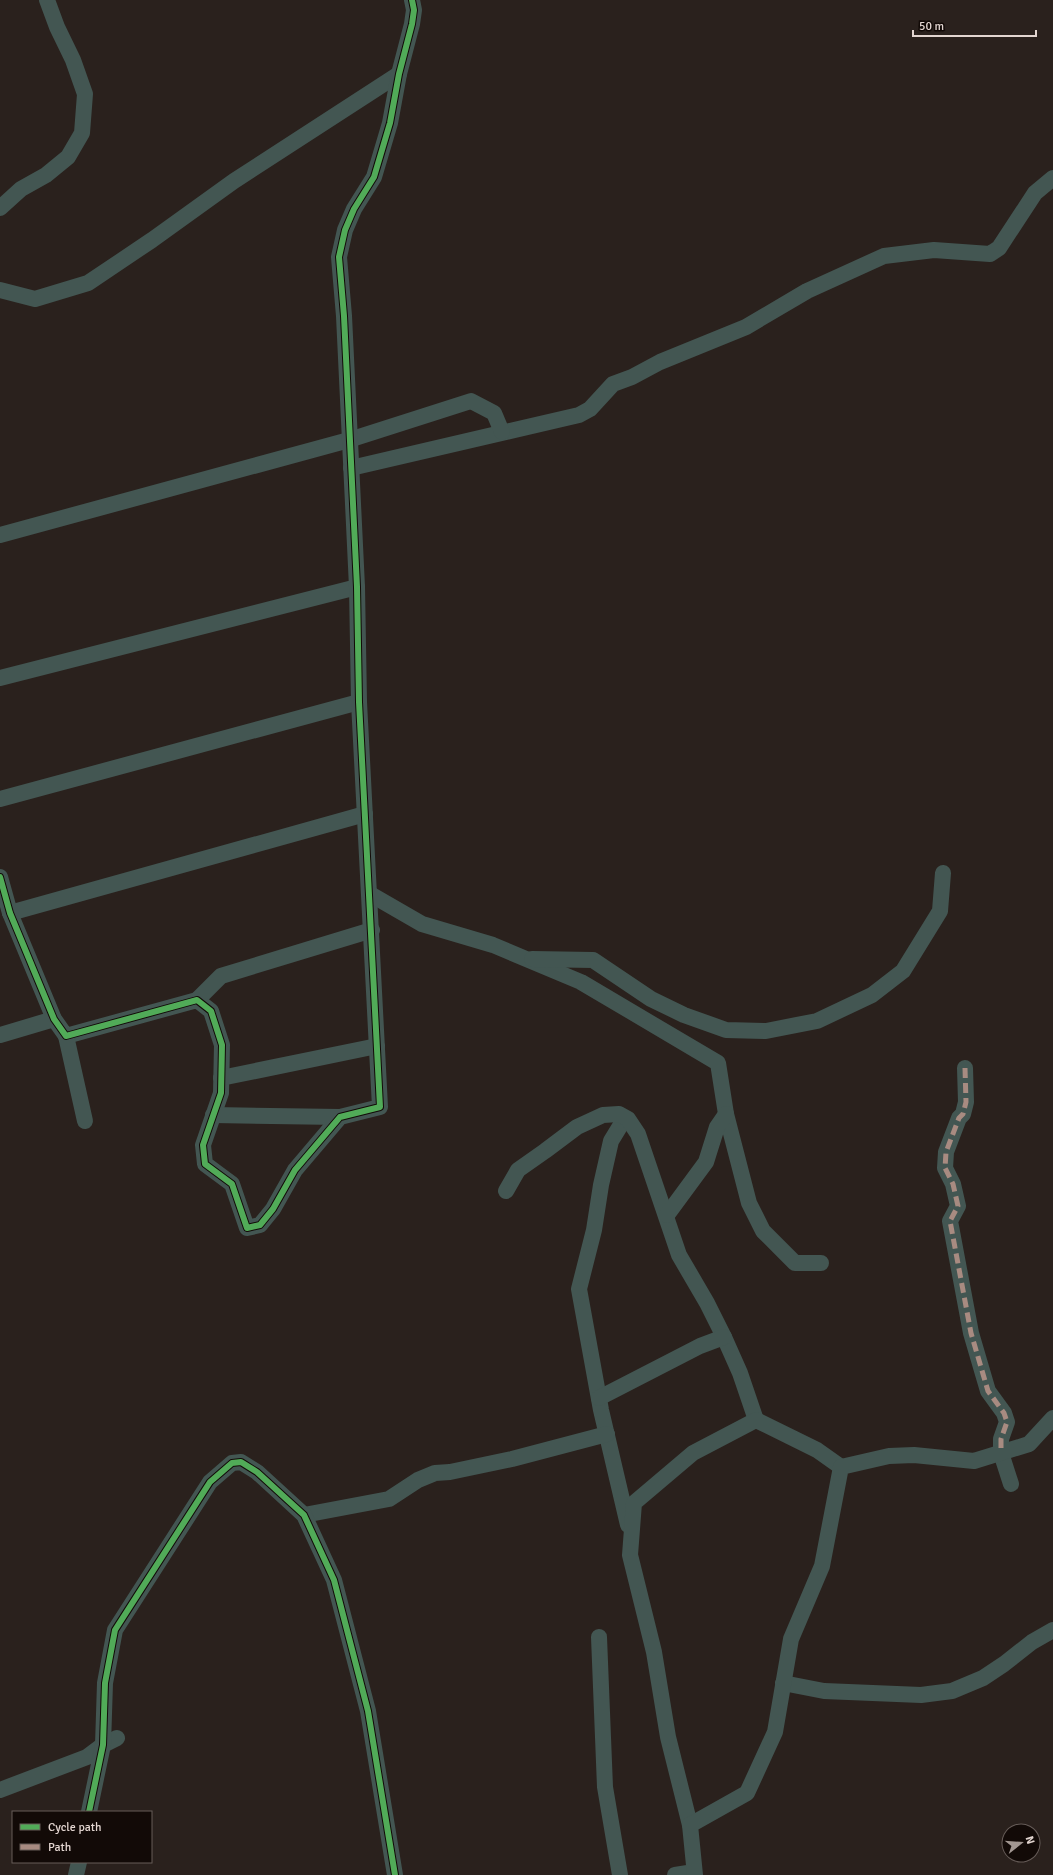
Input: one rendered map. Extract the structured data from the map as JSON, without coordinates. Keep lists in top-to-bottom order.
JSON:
{
  "legend": ["Cycle path", "Path"],
  "scale_bar": "50 m",
  "north": "right"
}
